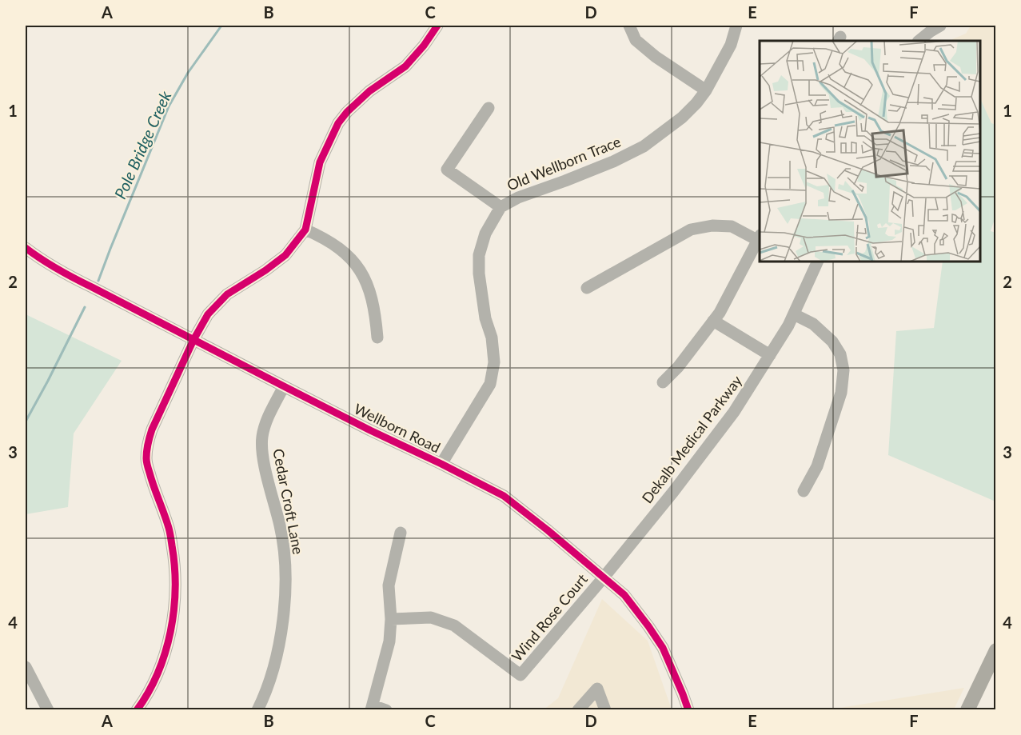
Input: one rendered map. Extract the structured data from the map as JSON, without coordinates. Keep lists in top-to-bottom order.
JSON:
{
  "streets": {
    "street": [
      "Old Wellborn Trace",
      "Wellborn Road",
      "Dekalb Medical Parkway",
      "Cedar Croft Lane",
      "Wind Rose Court"
    ]
  },
  "crossings": [
    ["Old Wellborn Trace", "Wellborn Road"],
    ["Wellborn Road", "Dekalb Medical Parkway"],
    ["Wellborn Road", "Cedar Croft Lane"],
    ["Wellborn Road", "Wind Rose Court"],
    ["Dekalb Medical Parkway", "Wind Rose Court"]
  ],
  "water": ["Pole Bridge Creek"],
  "grid": {
    "columns": [
      "A",
      "B",
      "C",
      "D",
      "E",
      "F"
    ],
    "rows": [
      "1",
      "2",
      "3",
      "4"
    ]
  }
}
